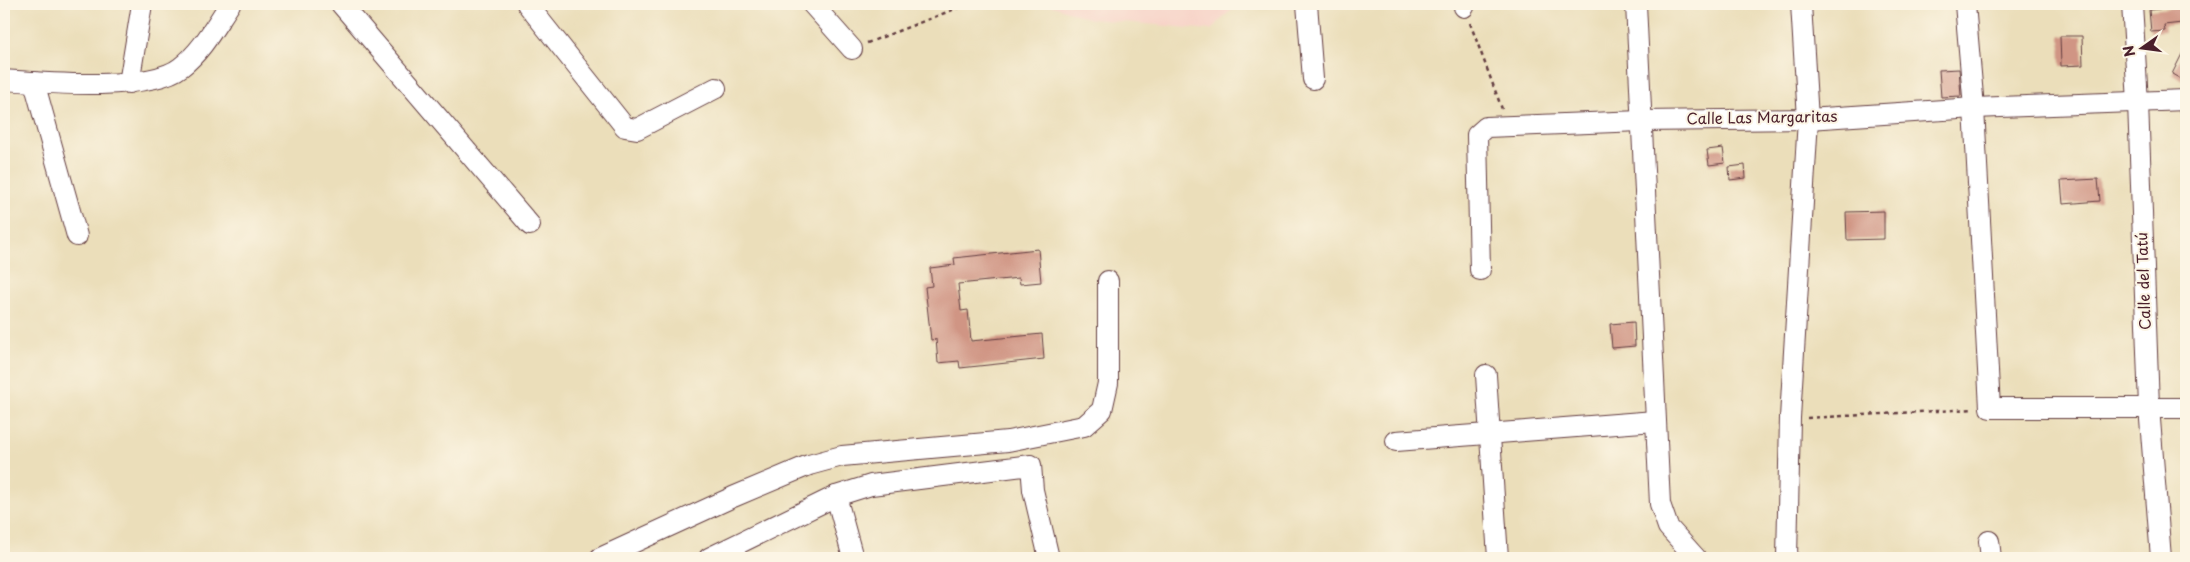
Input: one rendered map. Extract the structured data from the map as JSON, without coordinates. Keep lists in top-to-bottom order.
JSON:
{
  "streets": {
    "street": ["Calle Las Margaritas", "Calle del Tatú"]
  },
  "crossings": [
    ["Calle Las Margaritas", "Calle del Tatú"]
  ],
  "north": "left"
}
